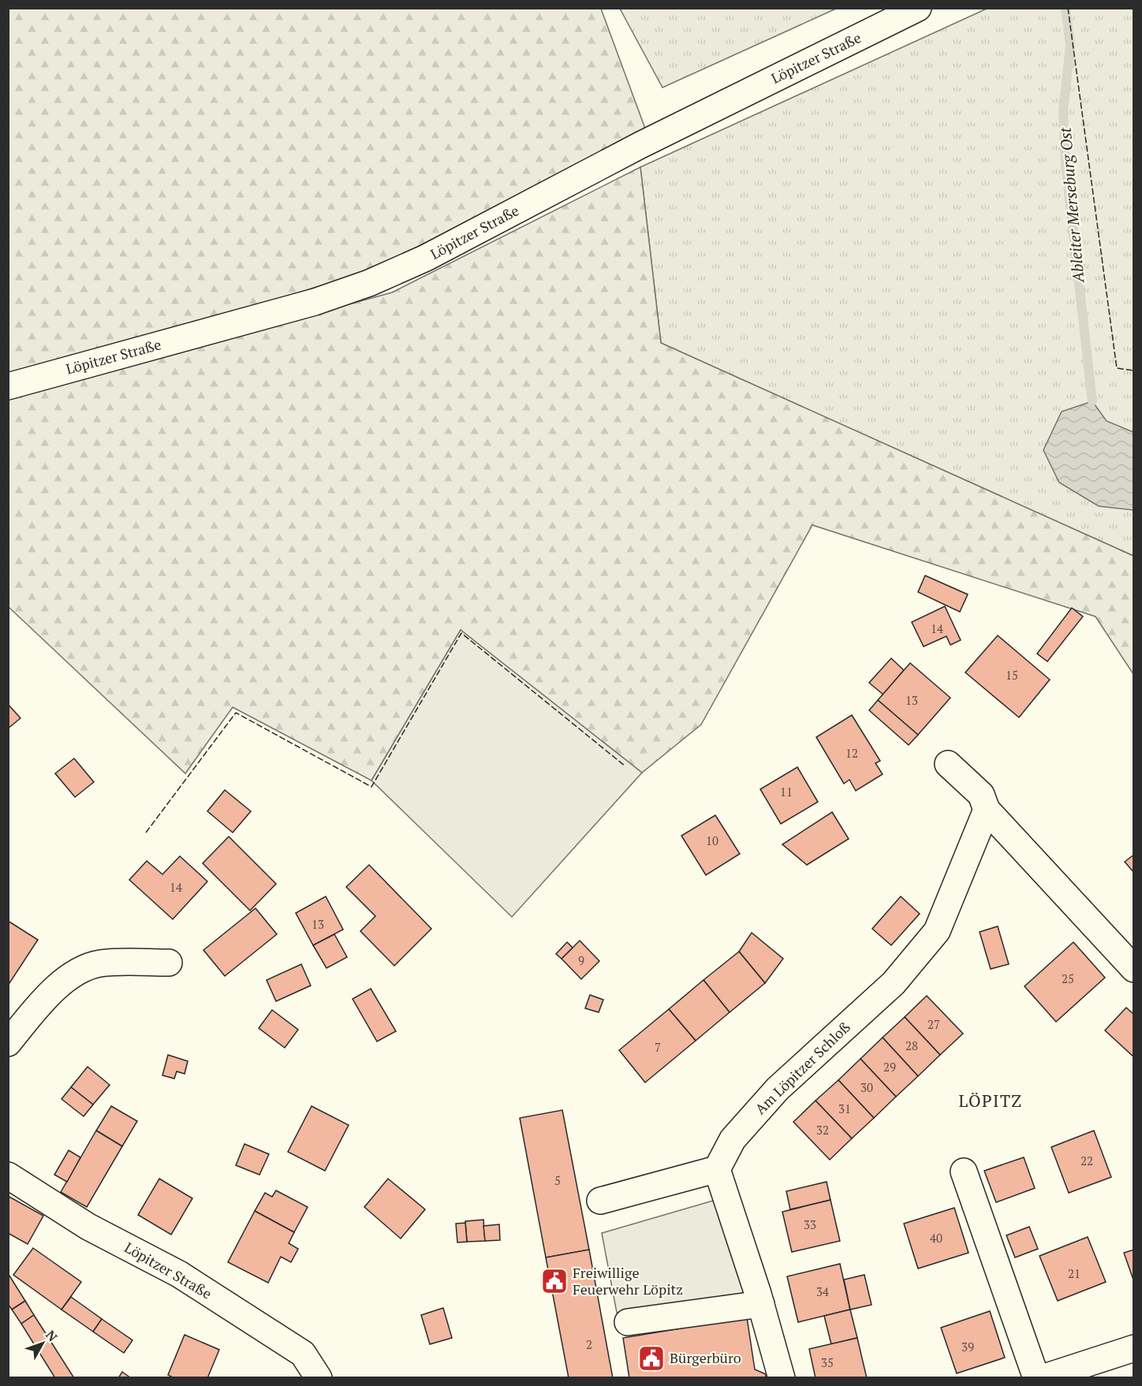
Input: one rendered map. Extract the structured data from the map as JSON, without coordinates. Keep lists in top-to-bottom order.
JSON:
{
  "streets": {
    "street": ["Löpitzer Straße", "Am Löpitzer Schloß"]
  },
  "districts": ["LÖPITZ"],
  "water": ["Ableiter Merseburg Ost"],
  "places": {
    "public building": ["Freiwillige Feuerwehr Löpitz", "Bürgerbüro"]
  },
  "house_numbers": [
    "14",
    "15",
    "13",
    "12",
    "11",
    "10",
    "14",
    "13",
    "9",
    "25",
    "27",
    "28",
    "7",
    "29",
    "30",
    "31",
    "32",
    "22",
    "5",
    "33",
    "40",
    "21",
    "34",
    "2",
    "39",
    "35"
  ],
  "north": "top right"
}
